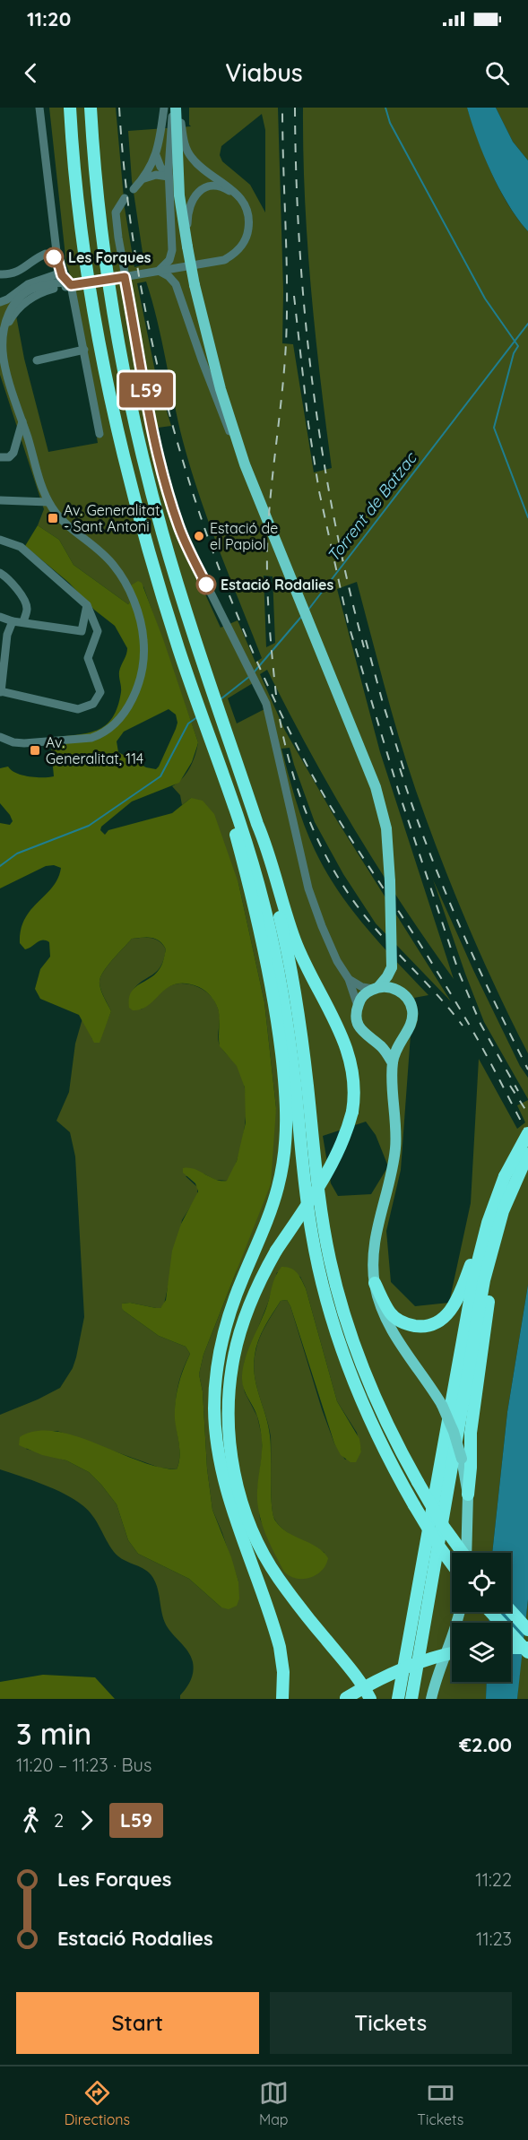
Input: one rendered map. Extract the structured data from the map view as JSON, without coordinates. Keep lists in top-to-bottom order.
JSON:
{
  "water": ["Torrent de Batzac"],
  "places": {
    "other": ["Les Forques", "Estació de el Papiol", "Estació Rodalies"],
    "transit": ["Av. Generalitat - Sant Antoni", "Av. Generalitat, 114"]
  },
  "lines": ["bus line L59"],
  "page": {
    "status": "11:20",
    "header": "Viabus",
    "on_map": "L59",
    "heading": ["3 min", "11:20 – 11:23 · Bus", "€2.00"],
    "legs": ["2", "L59"],
    "list": [
      {
        "name": "Les Forques",
        "value": "11:22"
      },
      {
        "name": "Estació Rodalies",
        "value": "11:23"
      }
    ],
    "buttons": ["Start", "Tickets"],
    "tabs": ["Directions", "Map", "Tickets"]
  }
}
